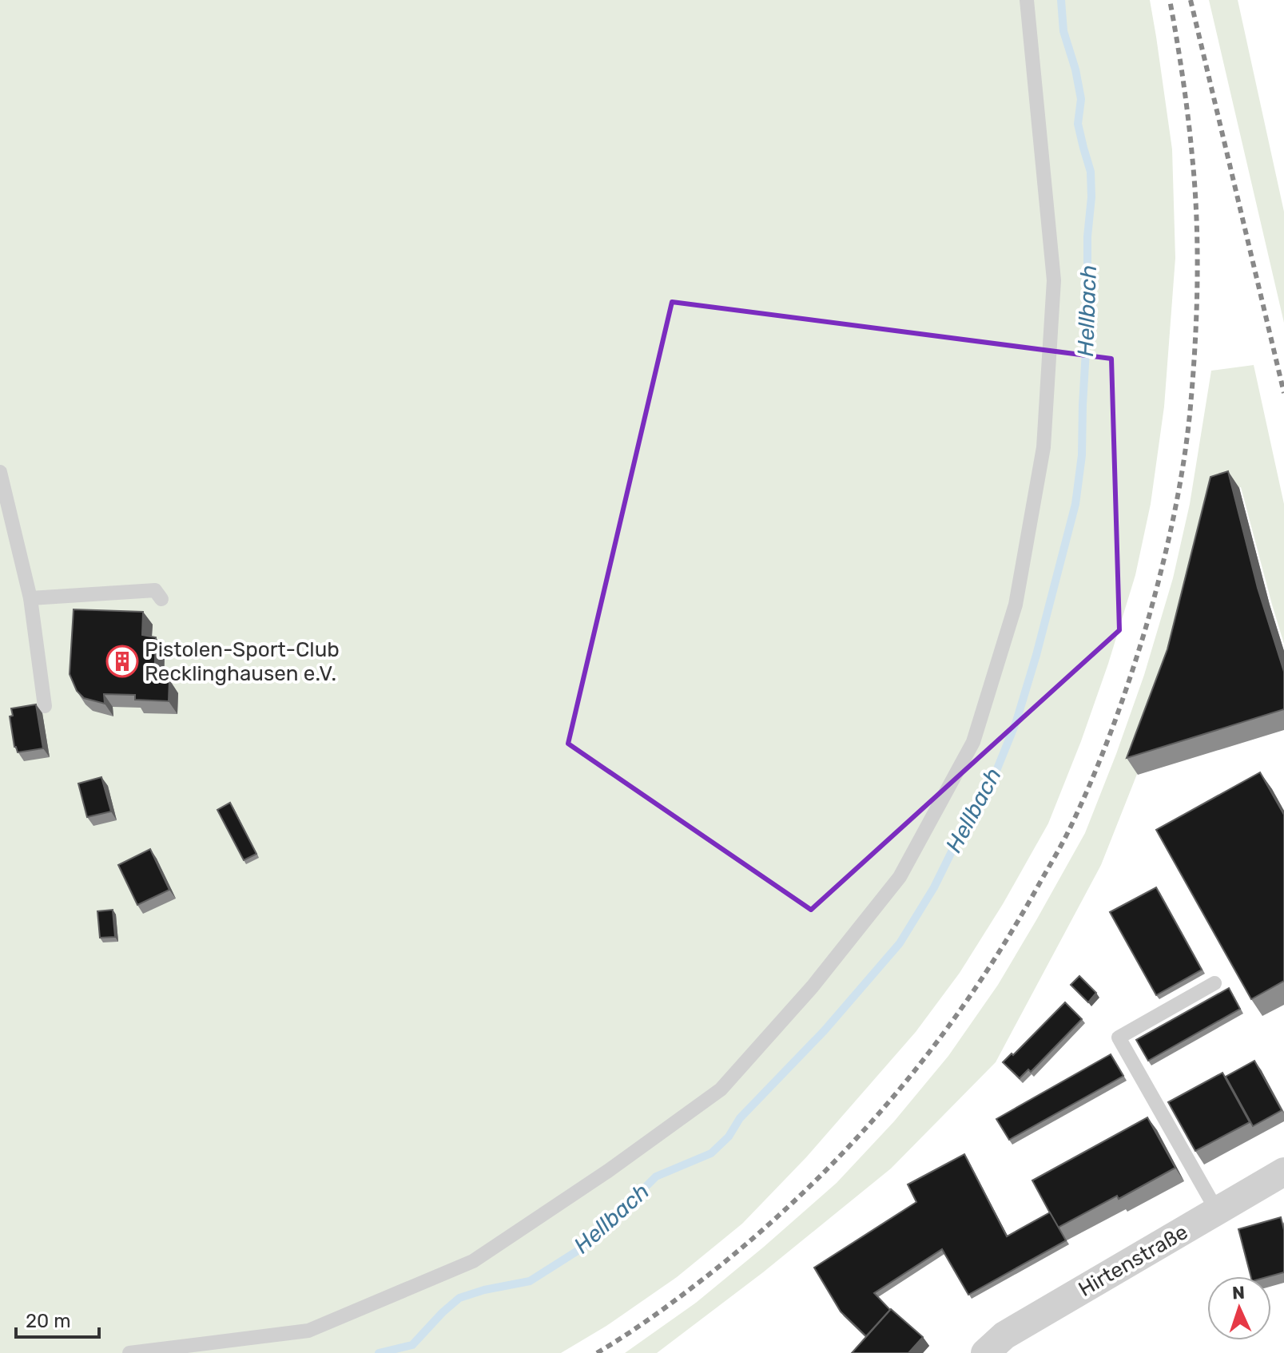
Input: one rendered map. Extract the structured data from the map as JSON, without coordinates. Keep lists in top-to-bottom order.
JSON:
{
  "streets": {
    "street": ["Hirtenstraße"]
  },
  "water": ["Hellbach"],
  "places": {
    "building": ["Pistolen-Sport-Club Recklinghausen e.V."]
  },
  "scale_bar": "20 m",
  "north": "top"
}
